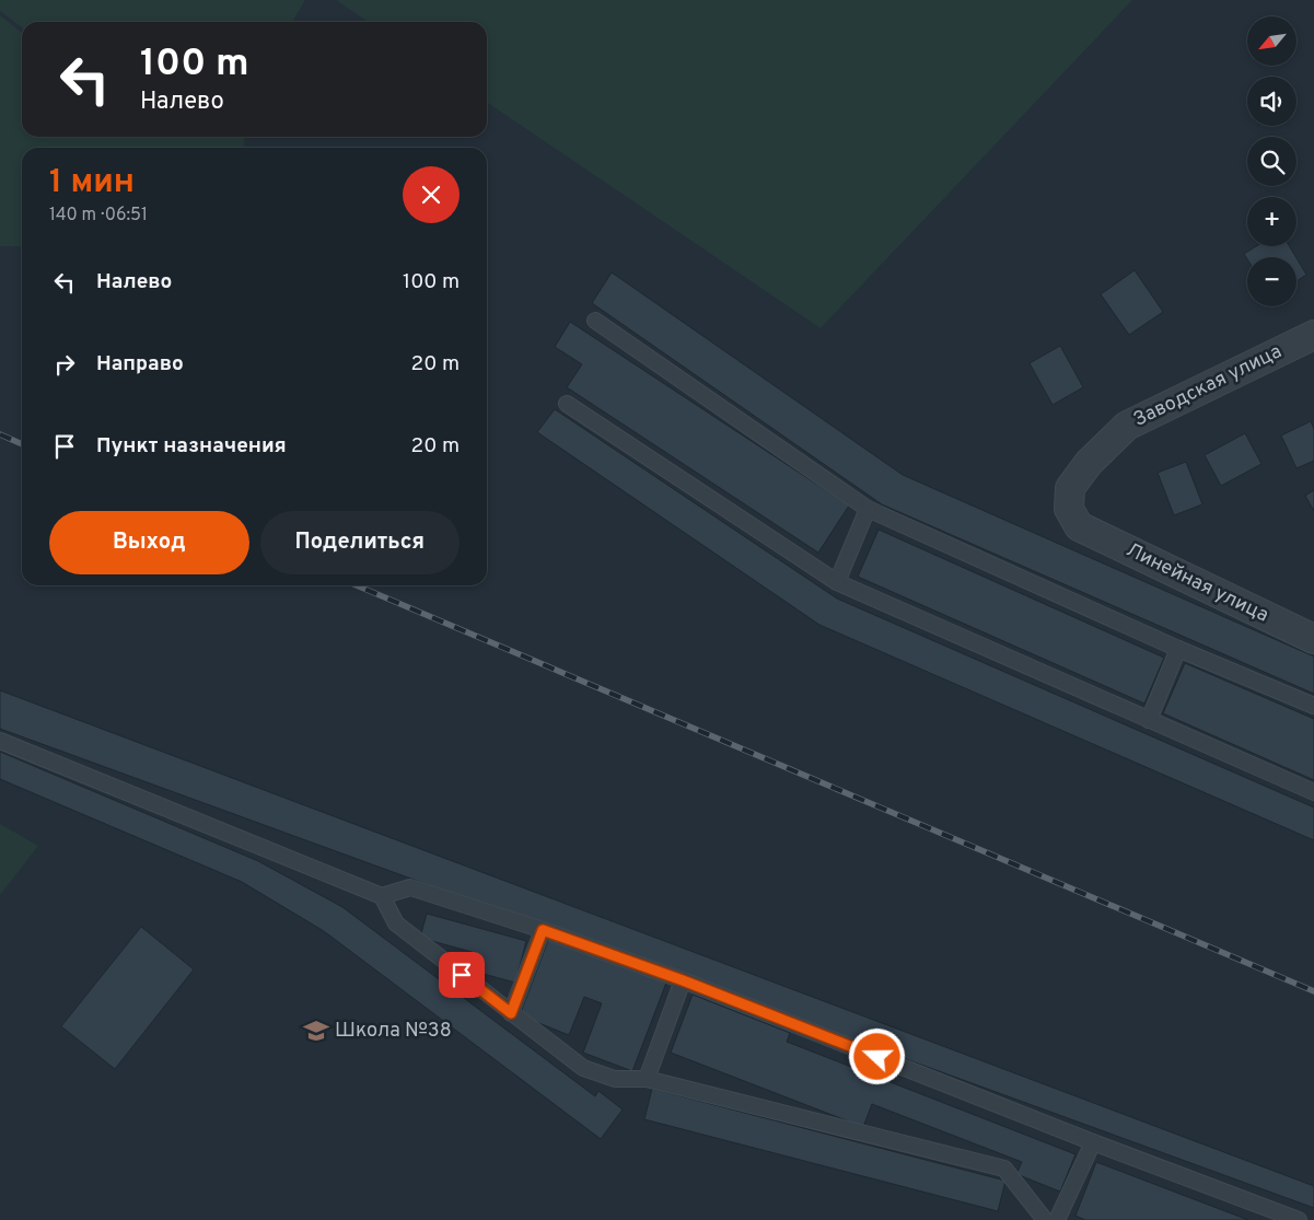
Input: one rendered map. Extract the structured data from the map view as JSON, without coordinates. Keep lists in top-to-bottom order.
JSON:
{
  "streets": {
    "street": ["Заводская улица", "Линейная улица"]
  },
  "crossings": [
    ["Заводская улица", "Линейная улица"]
  ],
  "places": {
    "school or university": ["Школа №38"]
  },
  "north": "bottom left",
  "page": {
    "map_buttons": ["+", "−"],
    "turn": ["100 m", "Налево"],
    "heading": ["1 мин", "140 m · 06:51"],
    "list": [
      {
        "name": "Налево",
        "value": "100 m"
      },
      {
        "name": "Направо",
        "value": "20 m"
      },
      {
        "name": "Пункт назначения",
        "value": "20 m"
      }
    ],
    "buttons": ["Выход", "Поделиться"]
  }
}
